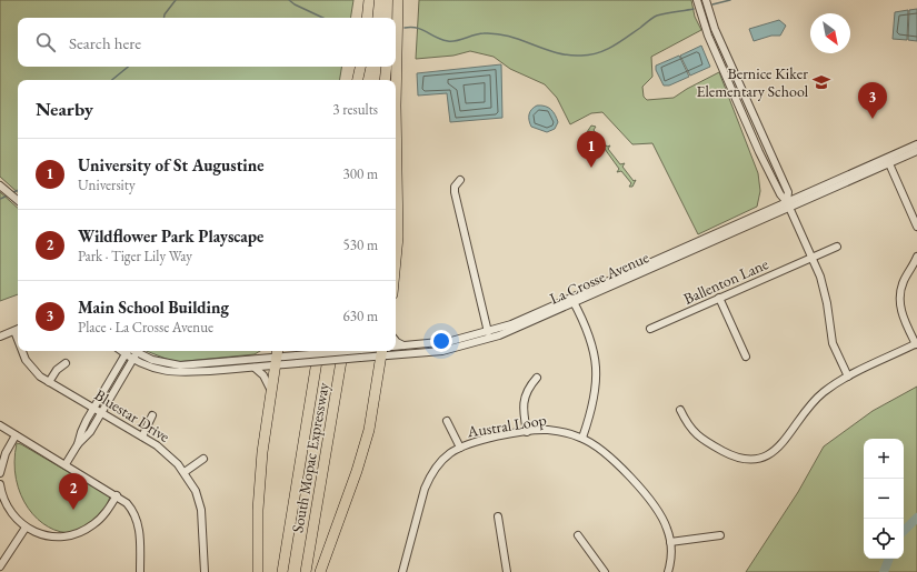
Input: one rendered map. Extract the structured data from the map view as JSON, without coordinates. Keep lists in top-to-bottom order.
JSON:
{
  "streets": {
    "highway": ["South Mopac Expressway"],
    "street": [
      "La Crosse Avenue",
      "Ballenton Lane",
      "Bluestar Drive",
      "Austral Loop"
    ]
  },
  "places": {
    "school or university": ["Bernice Kiker Elementary School"]
  },
  "north": "bottom right",
  "page": {
    "search": "Search here",
    "heading": ["Nearby", "3 results"],
    "pins": ["3", "1", "2"],
    "list": [
      {
        "mark": "1",
        "name": "University of St Augustine",
        "note": "University",
        "value": "300 m"
      },
      {
        "mark": "2",
        "name": "Wildflower Park Playscape",
        "note": "Park · Tiger Lily Way",
        "value": "530 m"
      },
      {
        "mark": "3",
        "name": "Main School Building",
        "note": "Place · La Crosse Avenue",
        "value": "630 m"
      }
    ],
    "map_buttons": ["+", "−"]
  }
}
